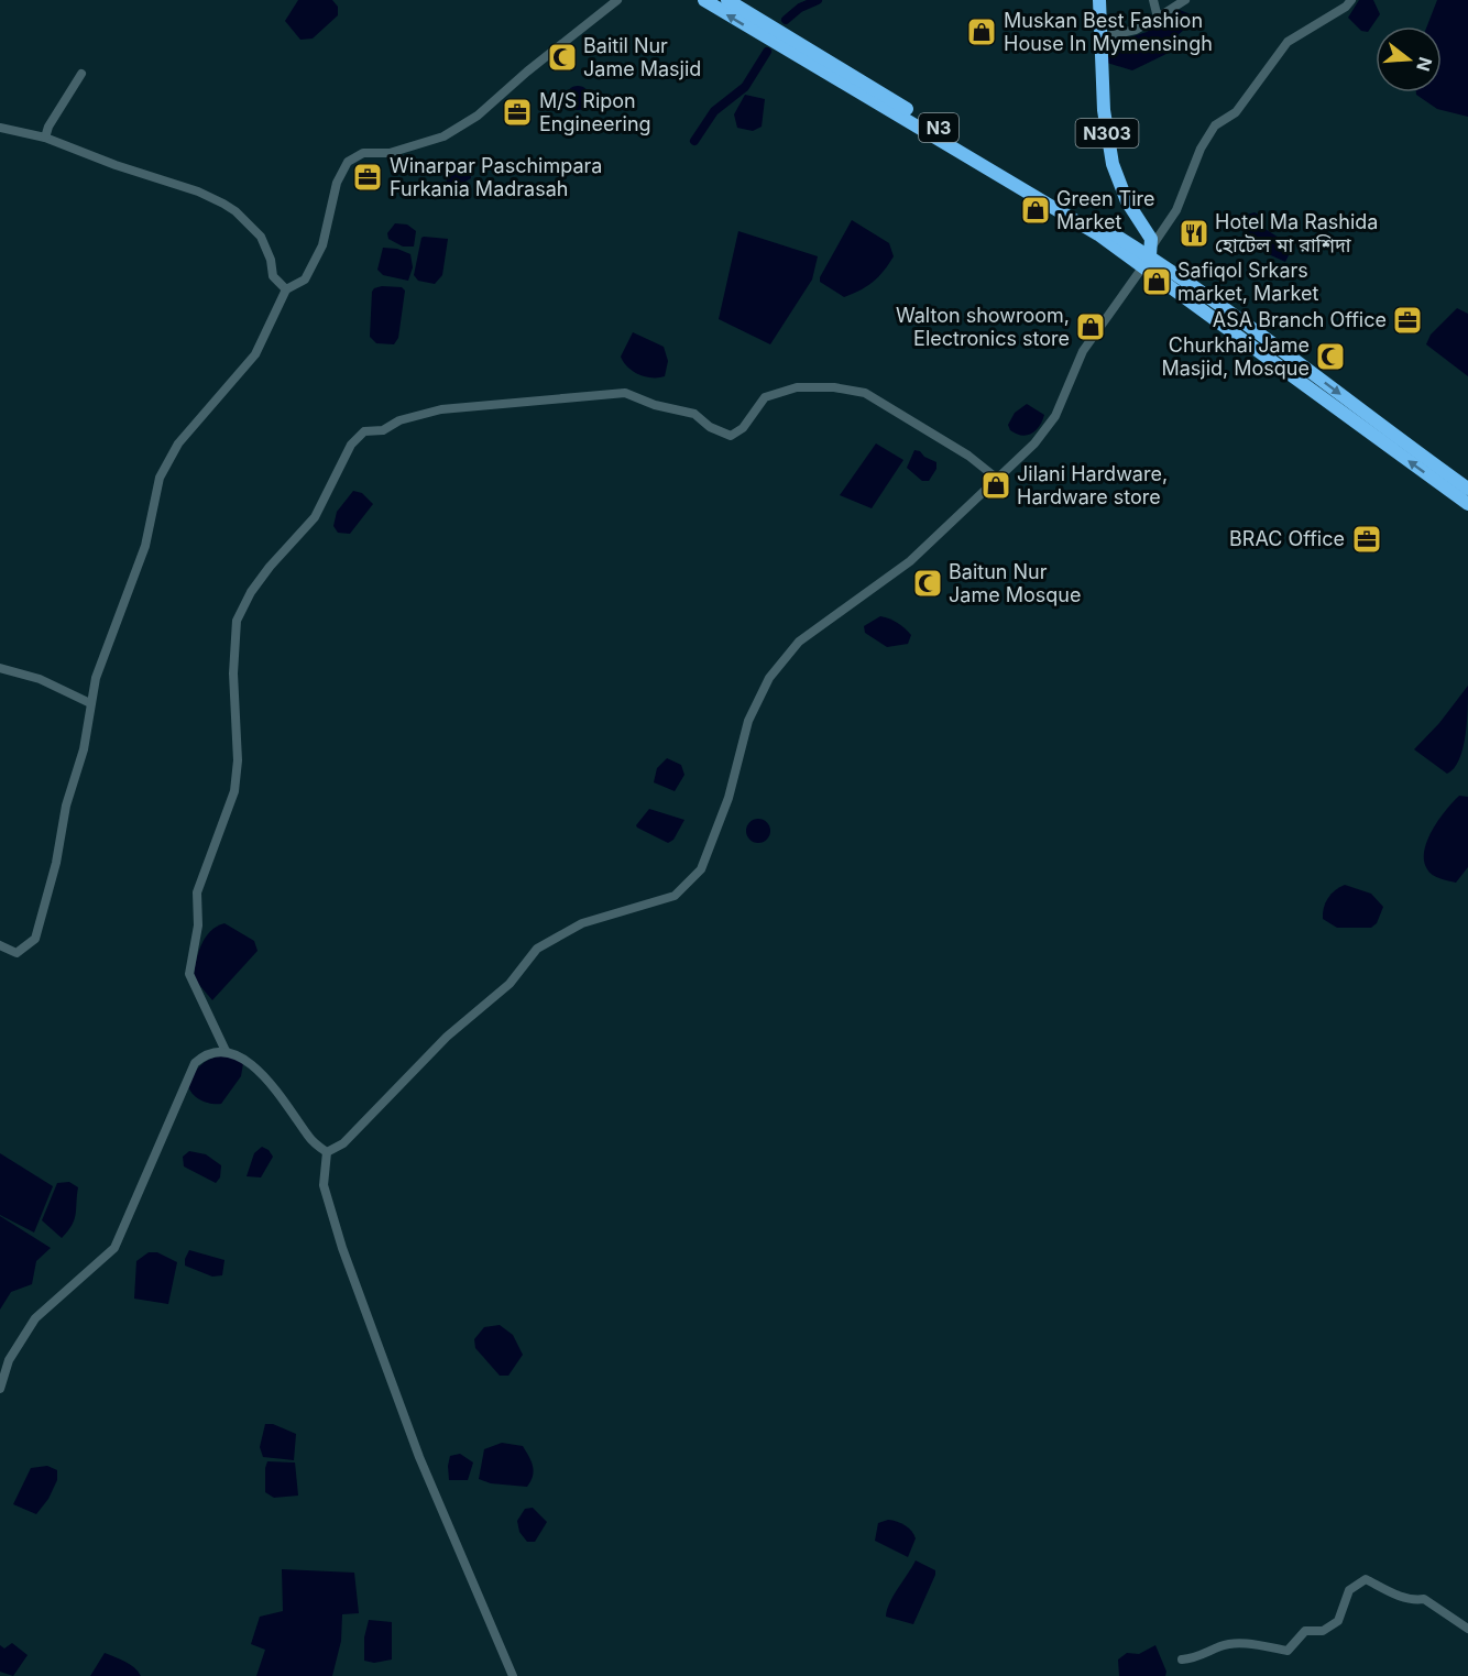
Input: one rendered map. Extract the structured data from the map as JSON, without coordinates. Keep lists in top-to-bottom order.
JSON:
{
  "streets": {
    "highway": ["N3", "N303"]
  },
  "crossings": [
    ["N3", "N303"]
  ],
  "places": {
    "shop": [
      "Muskan Best Fashion House In Mymensingh",
      "Green Tire Market",
      "Safiqol Srkars market, Market",
      "Walton showroom, Electronics store",
      "Jilani Hardware, Hardware store"
    ],
    "mosque": ["Baitil Nur Jame Masjid", "Churkhai Jame Masjid, Mosque", "Baitun Nur Jame Mosque"],
    "office": [
      "M/S Ripon Engineering",
      "Winarpar Paschimpara Furkania Madrasah",
      "ASA Branch Office",
      "BRAC Office"
    ],
    "restaurant": ["Hotel Ma Rashida হোটেল মা রাশিদা"]
  },
  "north": "right"
}
